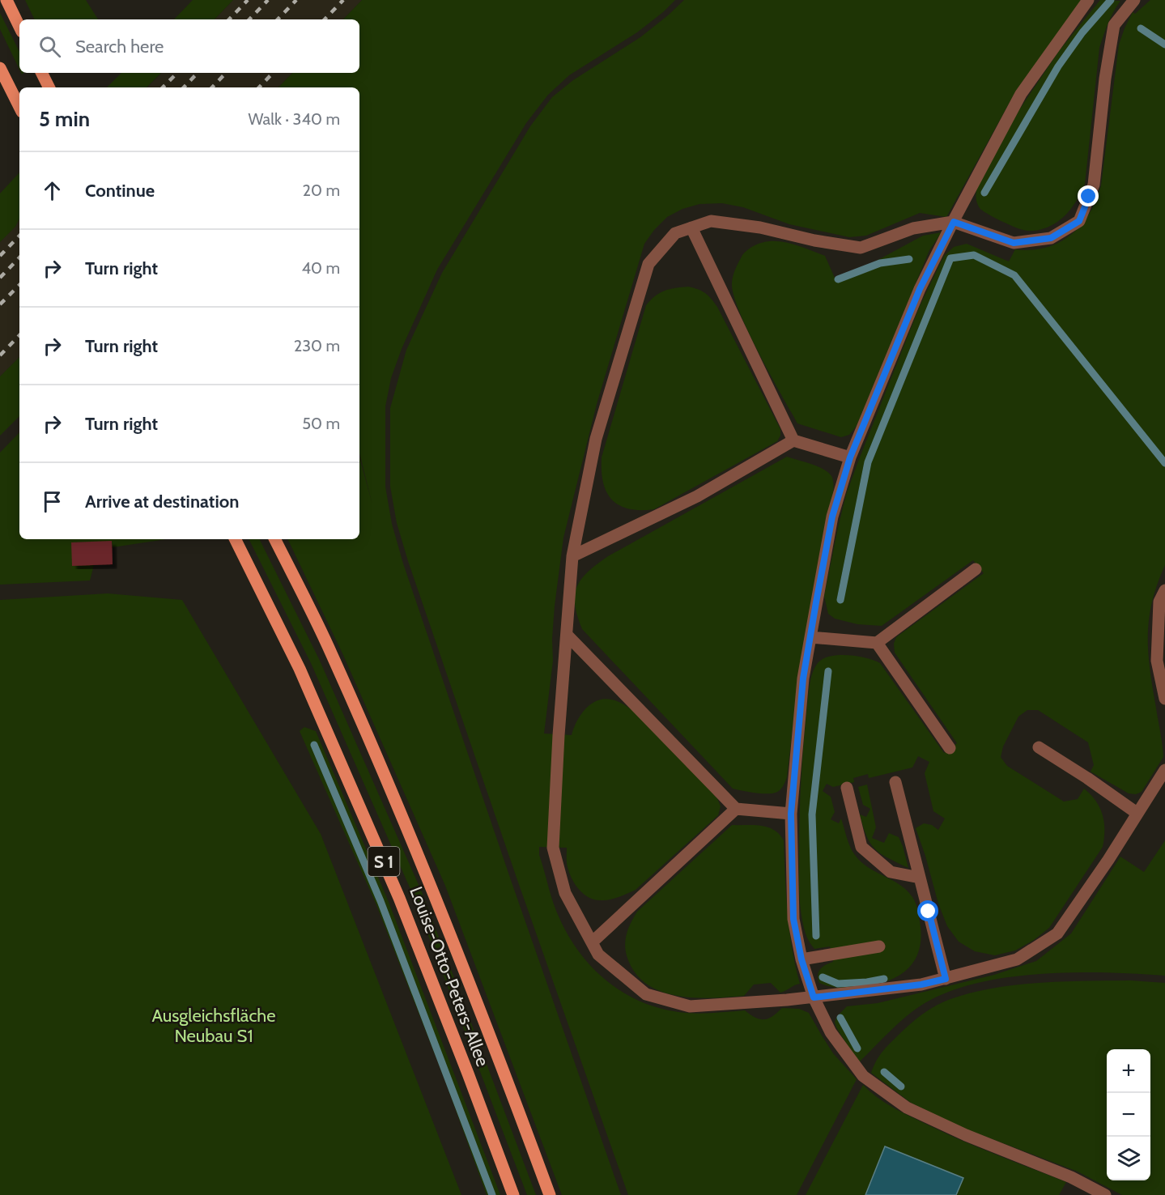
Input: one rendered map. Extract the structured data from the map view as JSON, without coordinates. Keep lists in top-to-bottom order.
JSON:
{
  "streets": {
    "main road": ["S 1", "Louise-Otto-Peters-Allee"]
  },
  "parks": ["Ausgleichsfläche Neubau S1"],
  "page": {
    "search": "Search here",
    "heading": ["5 min", "Walk · 340 m"],
    "list": [
      ["Continue", "20 m"],
      ["Turn right", "40 m"],
      ["Turn right", "230 m"],
      ["Turn right", "50 m"],
      "Arrive at destination"
    ],
    "map_buttons": ["+", "−"]
  }
}
